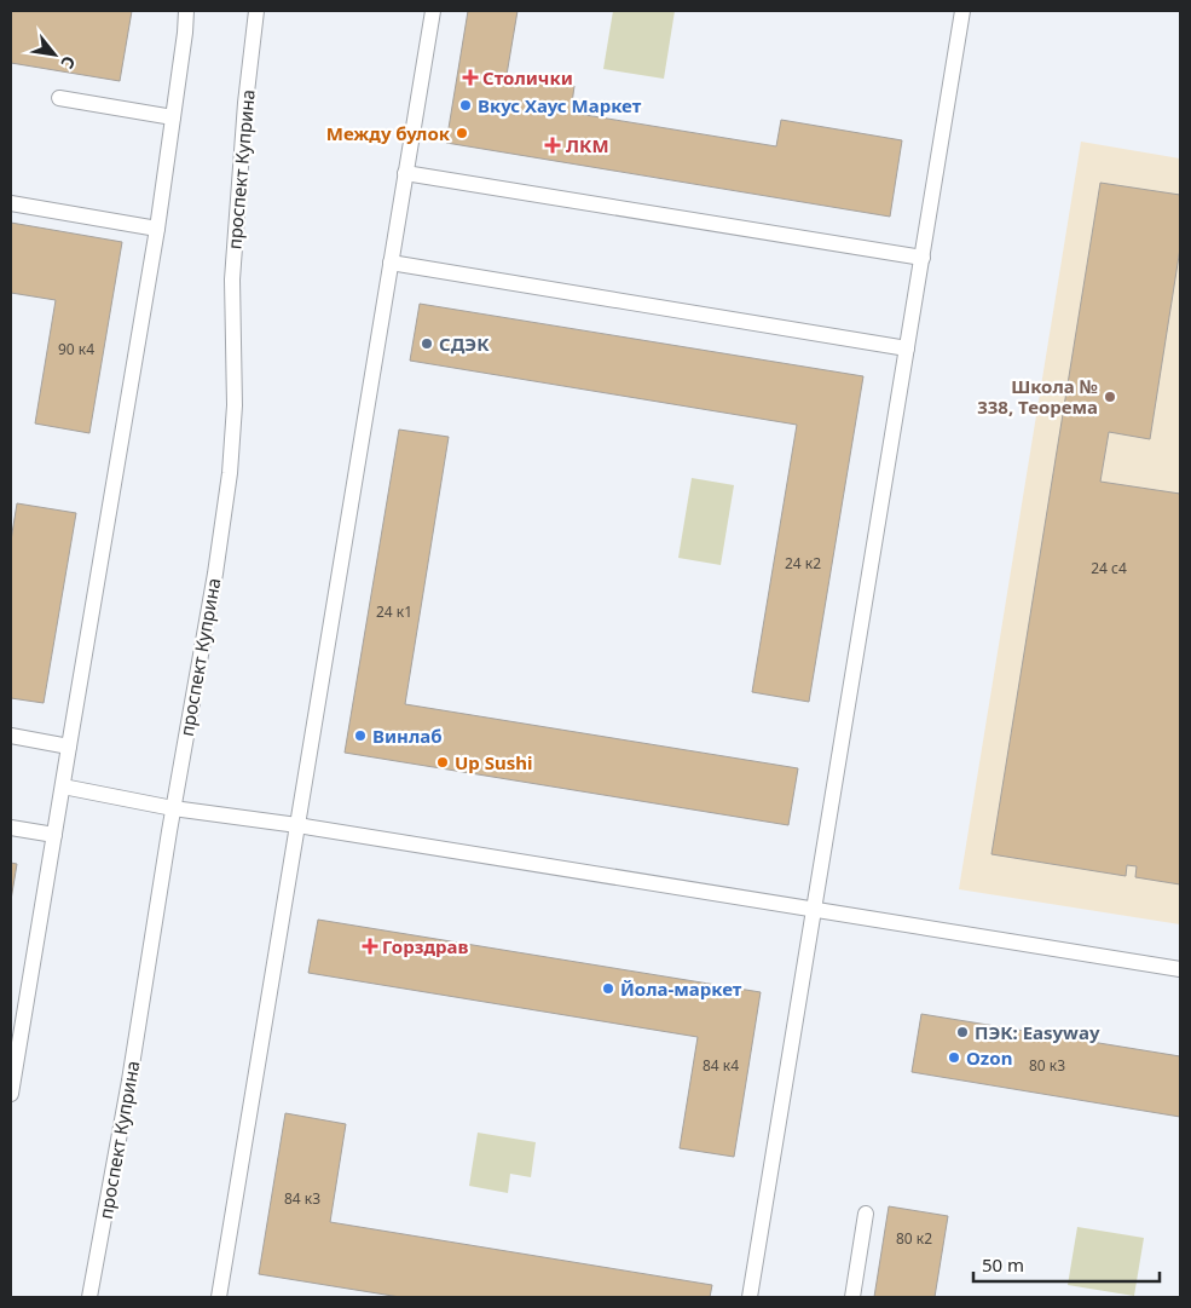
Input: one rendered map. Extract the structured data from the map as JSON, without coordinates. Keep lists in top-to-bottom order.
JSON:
{
  "streets": {
    "lane": ["проспект Куприна"]
  },
  "places": {
    "health": ["Столички", "ЛКМ", "Горздрав"],
    "other": [
      "Вкус Хаус Маркет",
      "Между булок",
      "СДЭК",
      "Школа № 338, Теорема",
      "Винлаб",
      "Up Sushi",
      "Йола-маркет",
      "ПЭК: Easyway",
      "Ozon"
    ]
  },
  "house_numbers": [
    "90 к4",
    "24 к2",
    "24 с4",
    "24 к1",
    "84 к4",
    "80 к3",
    "84 к3",
    "80 к2"
  ],
  "scale_bar": "50 m",
  "north": "bottom right"
}
